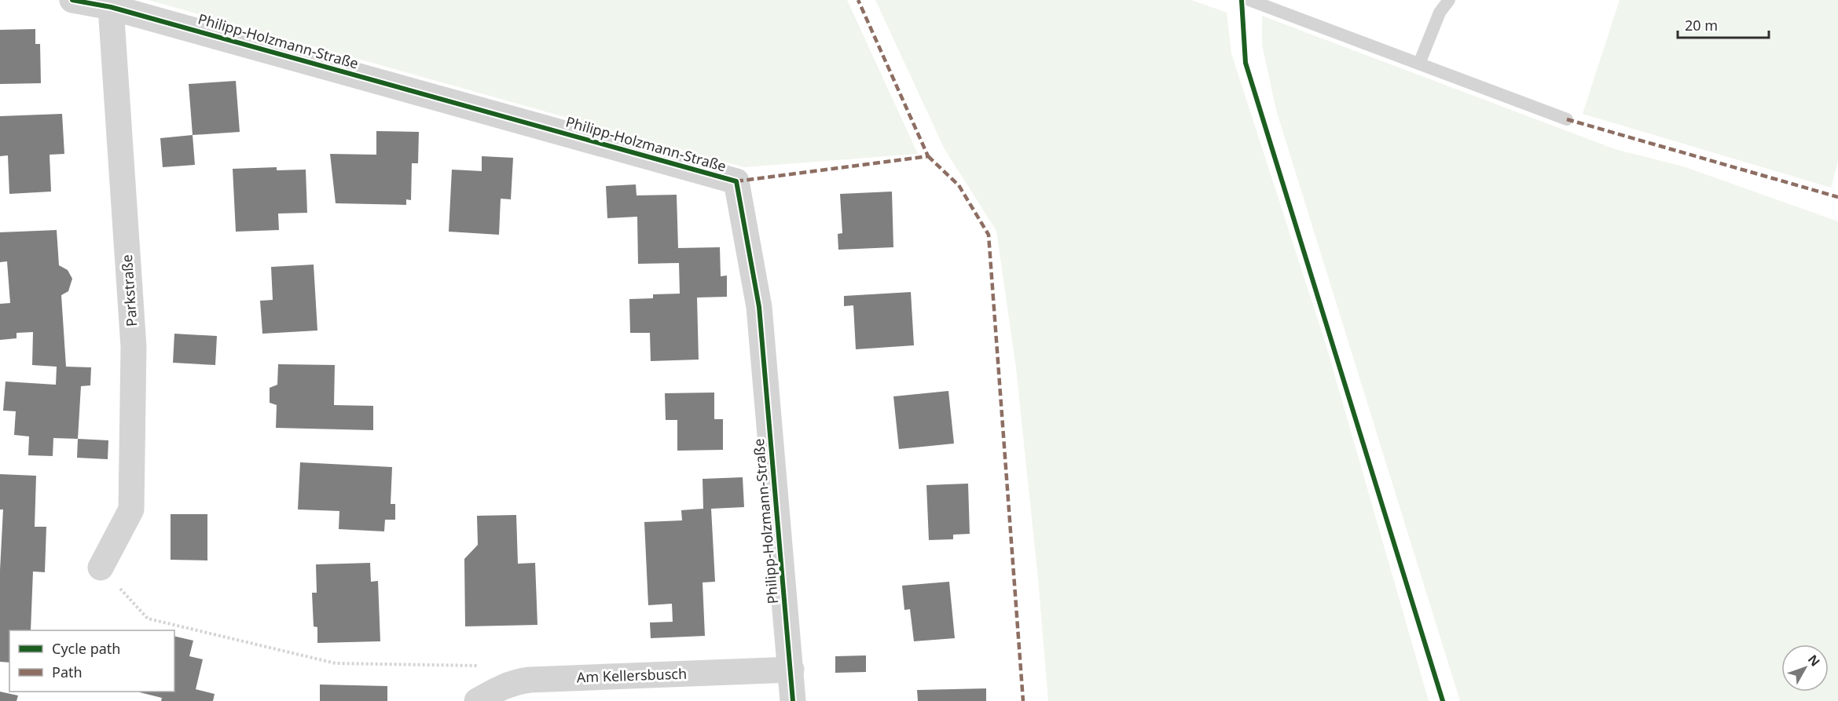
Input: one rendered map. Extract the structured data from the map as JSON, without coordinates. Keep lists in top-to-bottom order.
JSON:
{
  "streets": {
    "street": ["Philipp-Holzmann-Straße", "Parkstraße", "Am Kellersbusch"]
  },
  "crossings": [
    ["Philipp-Holzmann-Straße", "Parkstraße"],
    ["Philipp-Holzmann-Straße", "Am Kellersbusch"]
  ],
  "legend": ["Cycle path", "Path"],
  "scale_bar": "20 m",
  "north": "top right"
}
